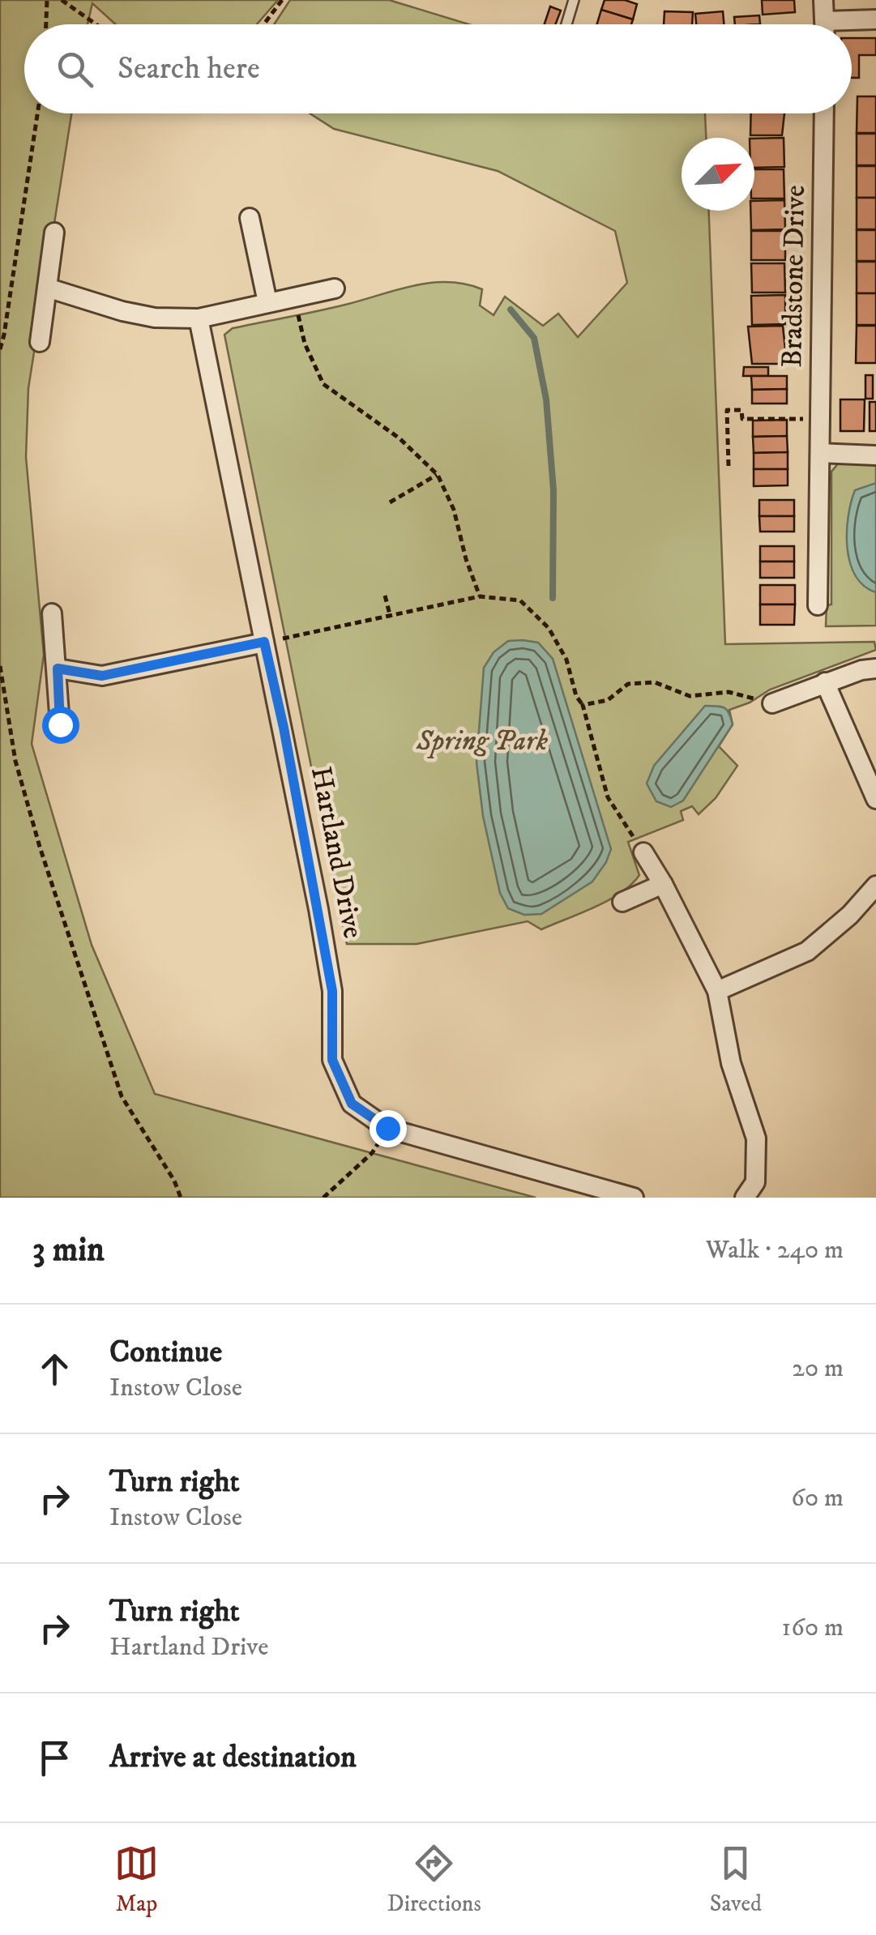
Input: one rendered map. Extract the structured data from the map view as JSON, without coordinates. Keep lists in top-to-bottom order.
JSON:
{
  "streets": {
    "street": ["Bradstone Drive", "Hartland Drive"]
  },
  "parks": ["Spring Park"],
  "north": "top right",
  "page": {
    "search": "Search here",
    "heading": ["3 min", "Walk · 240 m"],
    "list": [
      ["Continue", "Instow Close", "20 m"],
      ["Turn right", "Instow Close", "60 m"],
      ["Turn right", "Hartland Drive", "160 m"],
      "Arrive at destination"
    ],
    "nav": ["Map", "Directions", "Saved"]
  }
}
